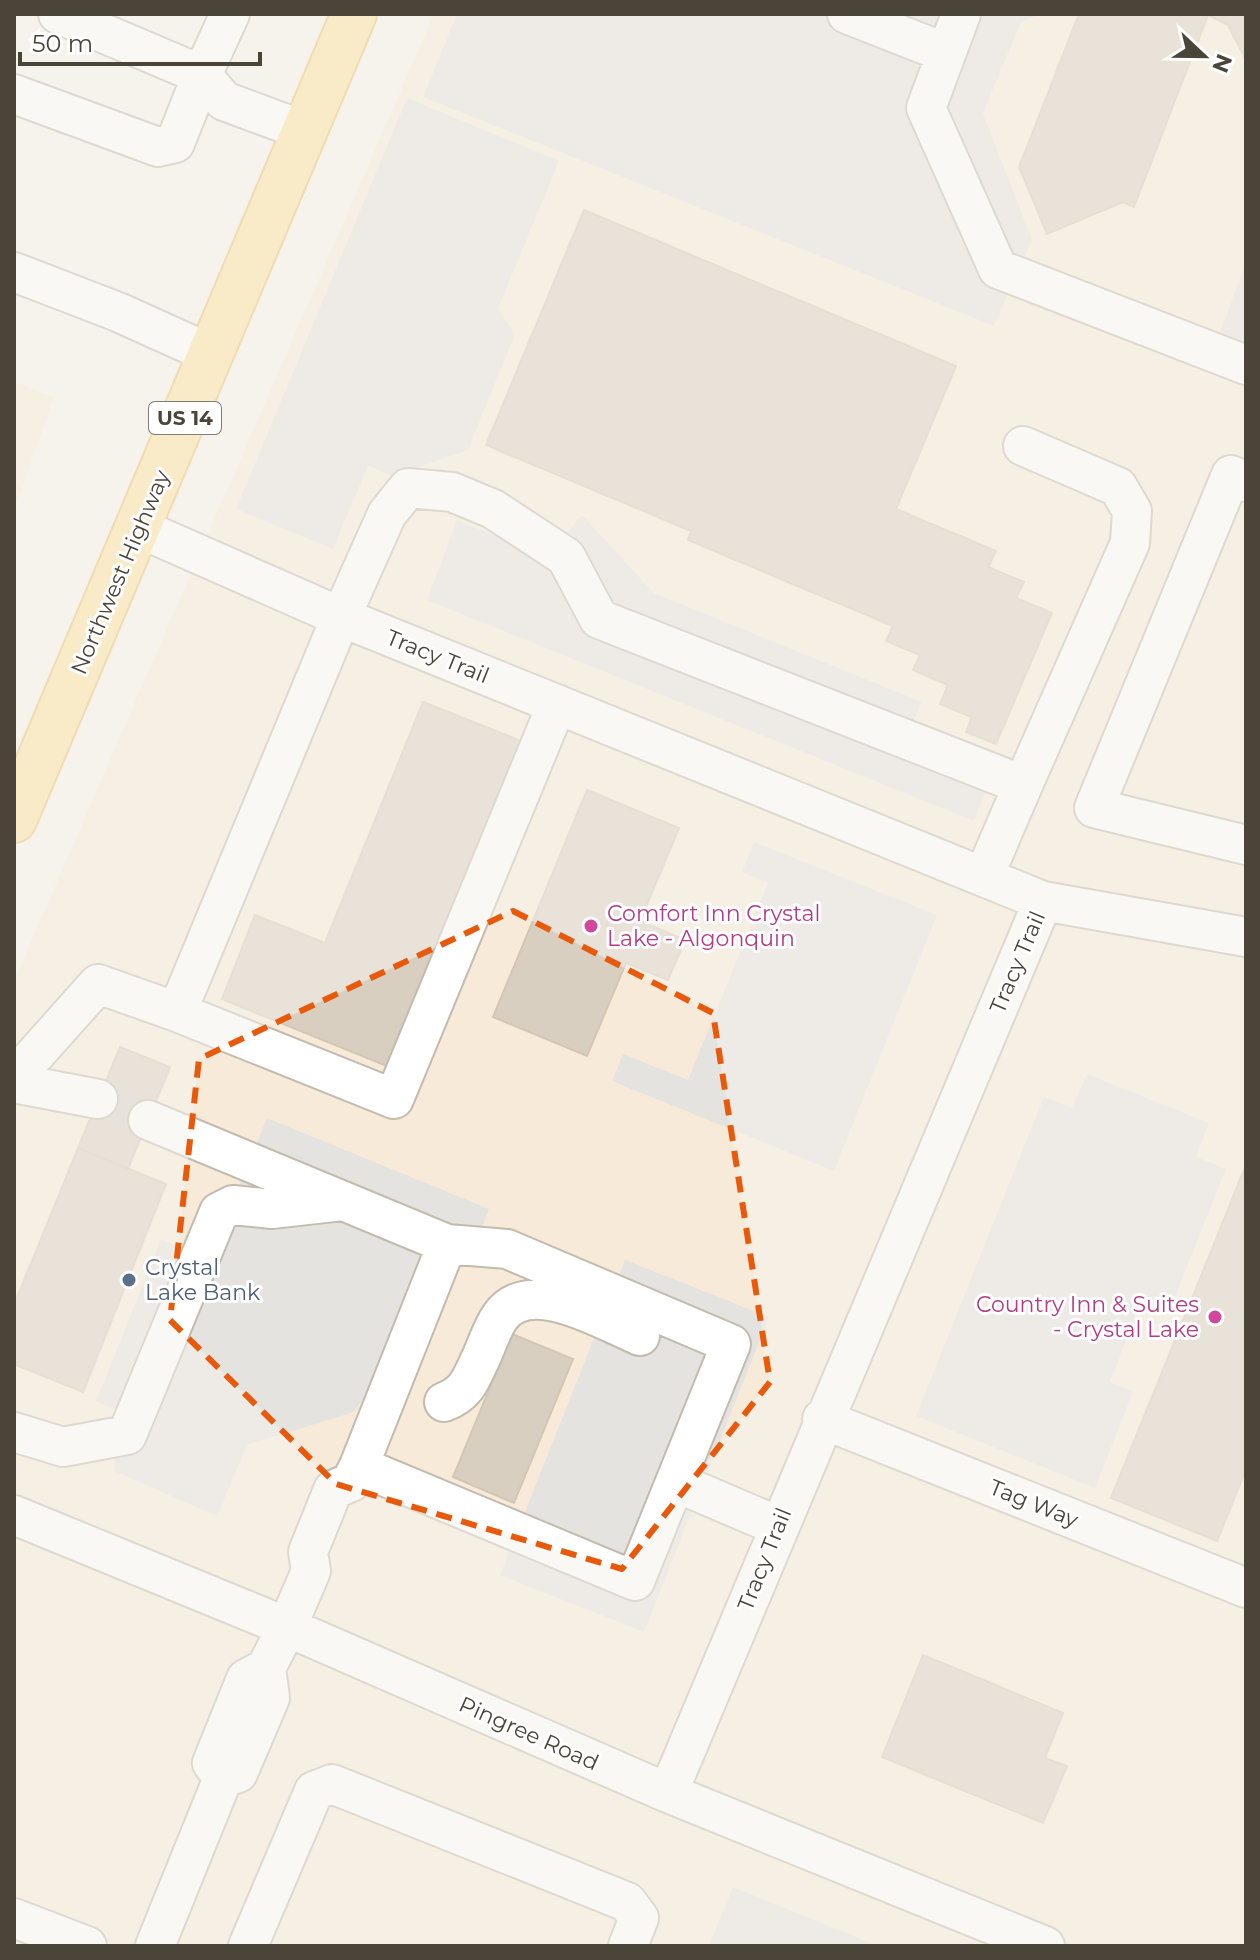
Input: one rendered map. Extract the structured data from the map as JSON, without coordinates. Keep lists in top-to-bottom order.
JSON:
{
  "streets": {
    "main road": ["US 14", "Northwest Highway"],
    "street": ["Tracy Trail", "Tag Way", "Pingree Road"]
  },
  "crossings": [
    ["Northwest Highway", "Tracy Trail"],
    ["Tracy Trail", "Tag Way"],
    ["Tracy Trail", "Pingree Road"]
  ],
  "places": ["Comfort Inn Crystal Lake - Algonquin", "Crystal Lake Bank", "Country Inn & Suites - Crystal Lake"],
  "scale_bar": "50 m",
  "north": "right"
}
